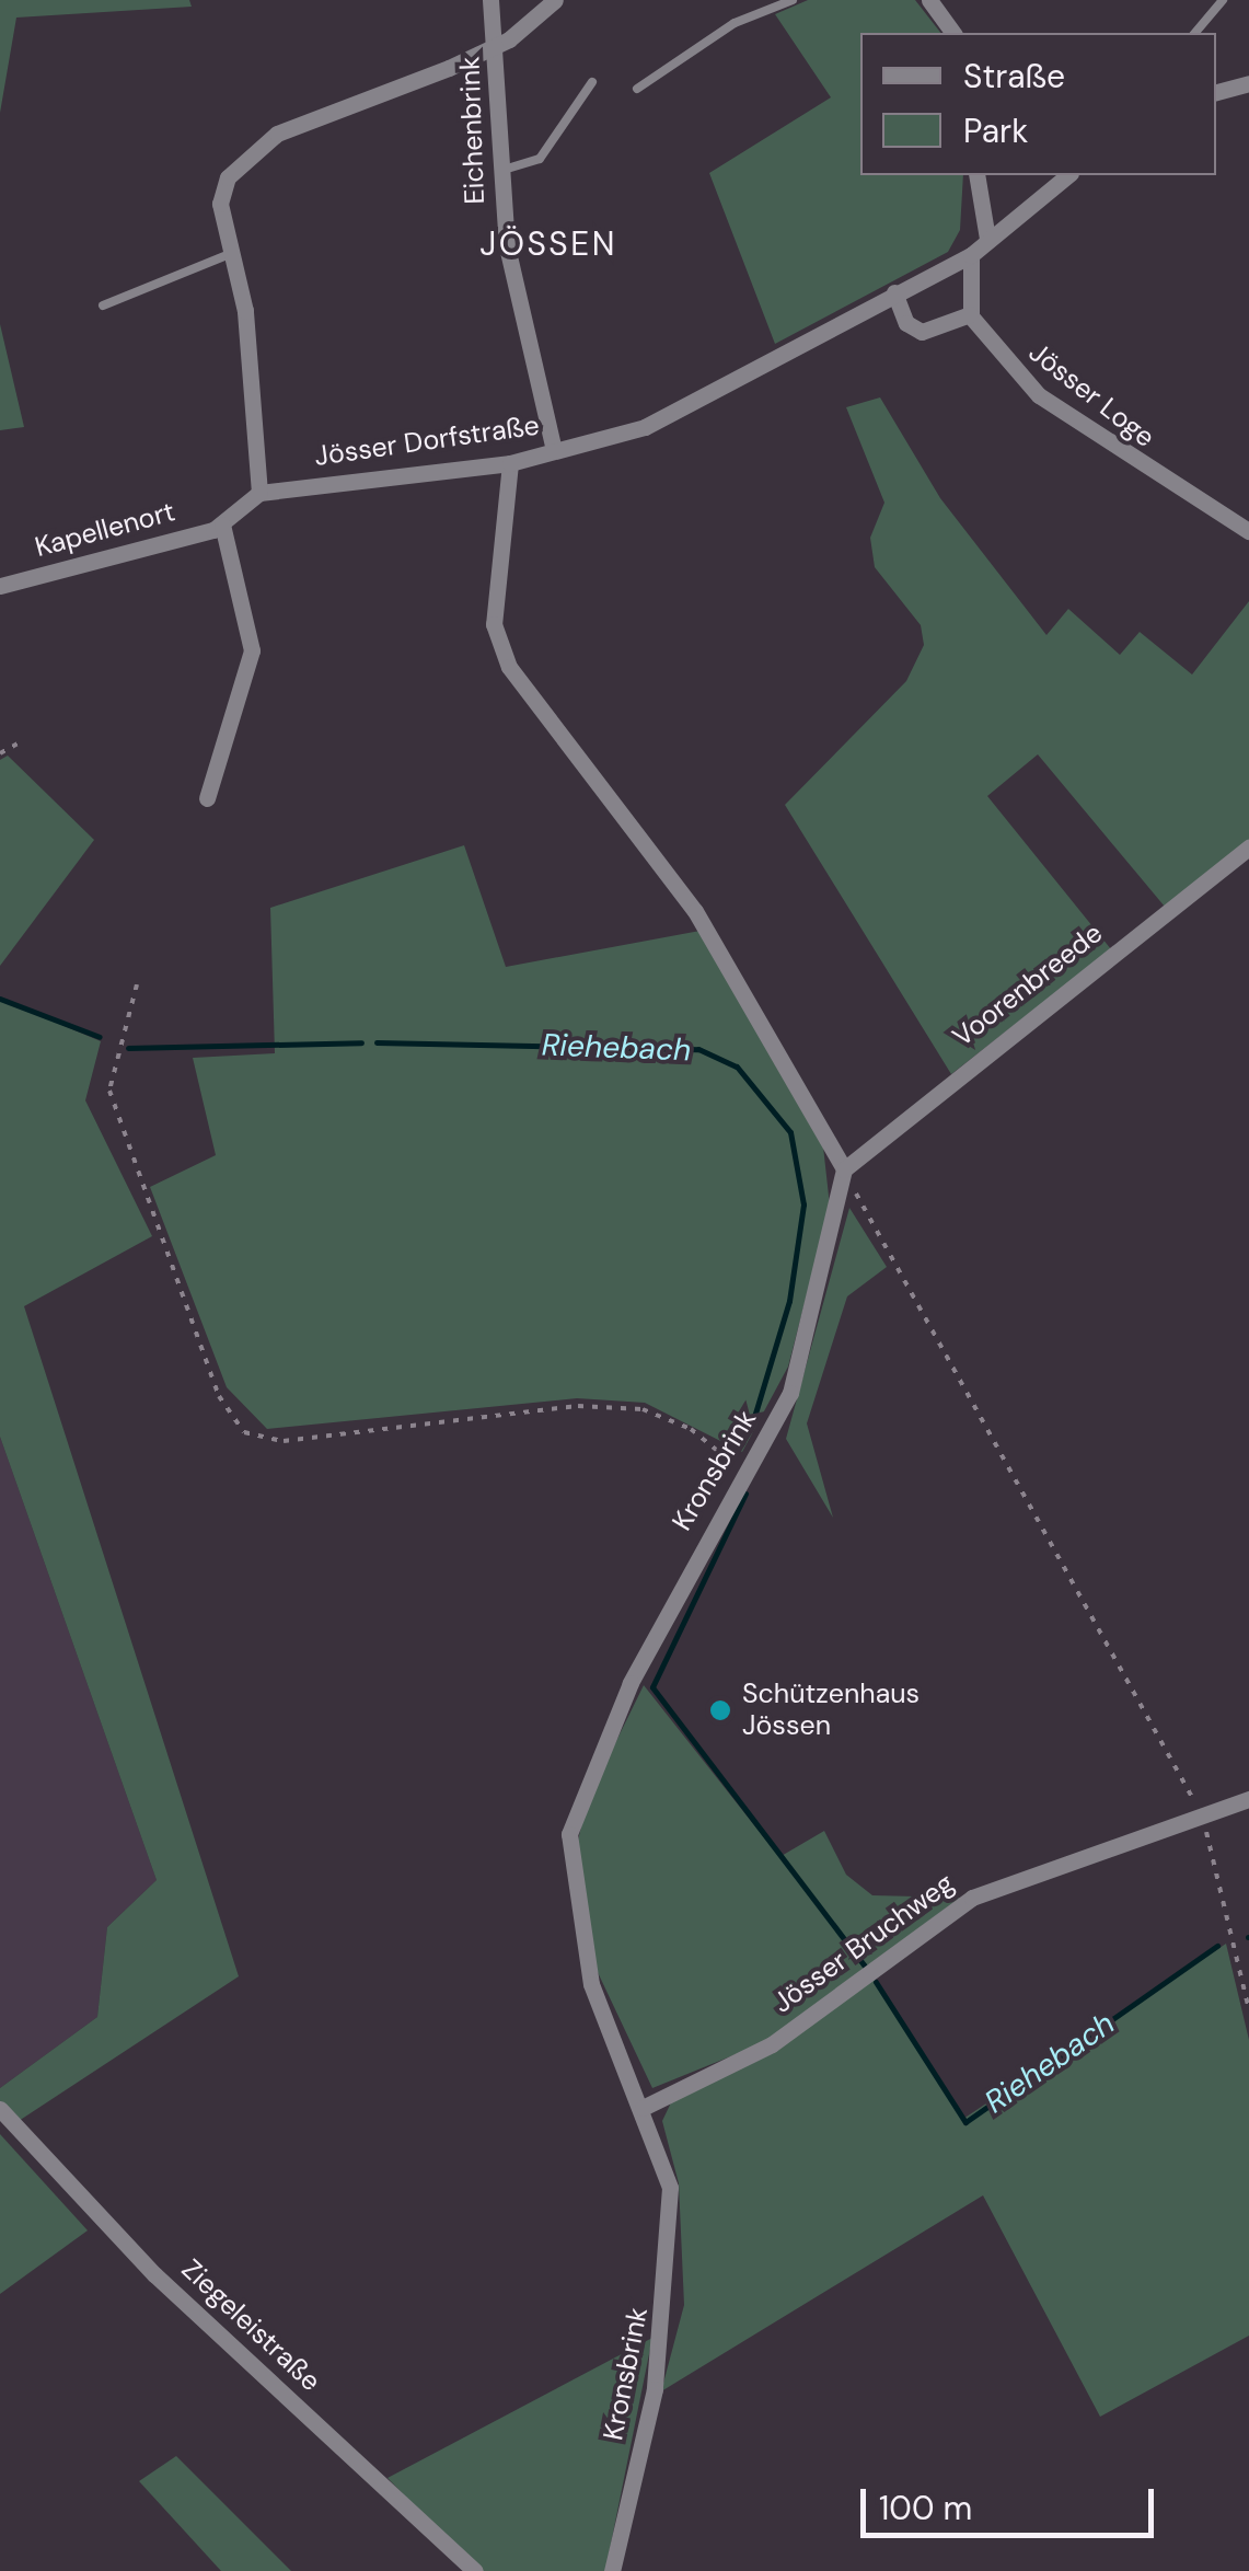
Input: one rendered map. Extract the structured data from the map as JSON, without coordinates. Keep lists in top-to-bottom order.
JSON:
{
  "streets": {
    "street": [
      "Eichenbrink",
      "Jösser Loge",
      "Jösser Dorfstraße",
      "Kapellenort",
      "Voorenbreede",
      "Kronsbrink",
      "Jösser Bruchweg",
      "Ziegeleistraße"
    ]
  },
  "crossings": [
    ["Eichenbrink", "Jösser Dorfstraße"],
    ["Jösser Dorfstraße", "Kapellenort"],
    ["Voorenbreede", "Kronsbrink"],
    ["Kronsbrink", "Jösser Bruchweg"]
  ],
  "districts": ["JÖSSEN"],
  "water": ["Riehebach"],
  "places": ["Schützenhaus Jössen"],
  "legend": ["Straße", "Park"],
  "scale_bar": "100 m"
}
